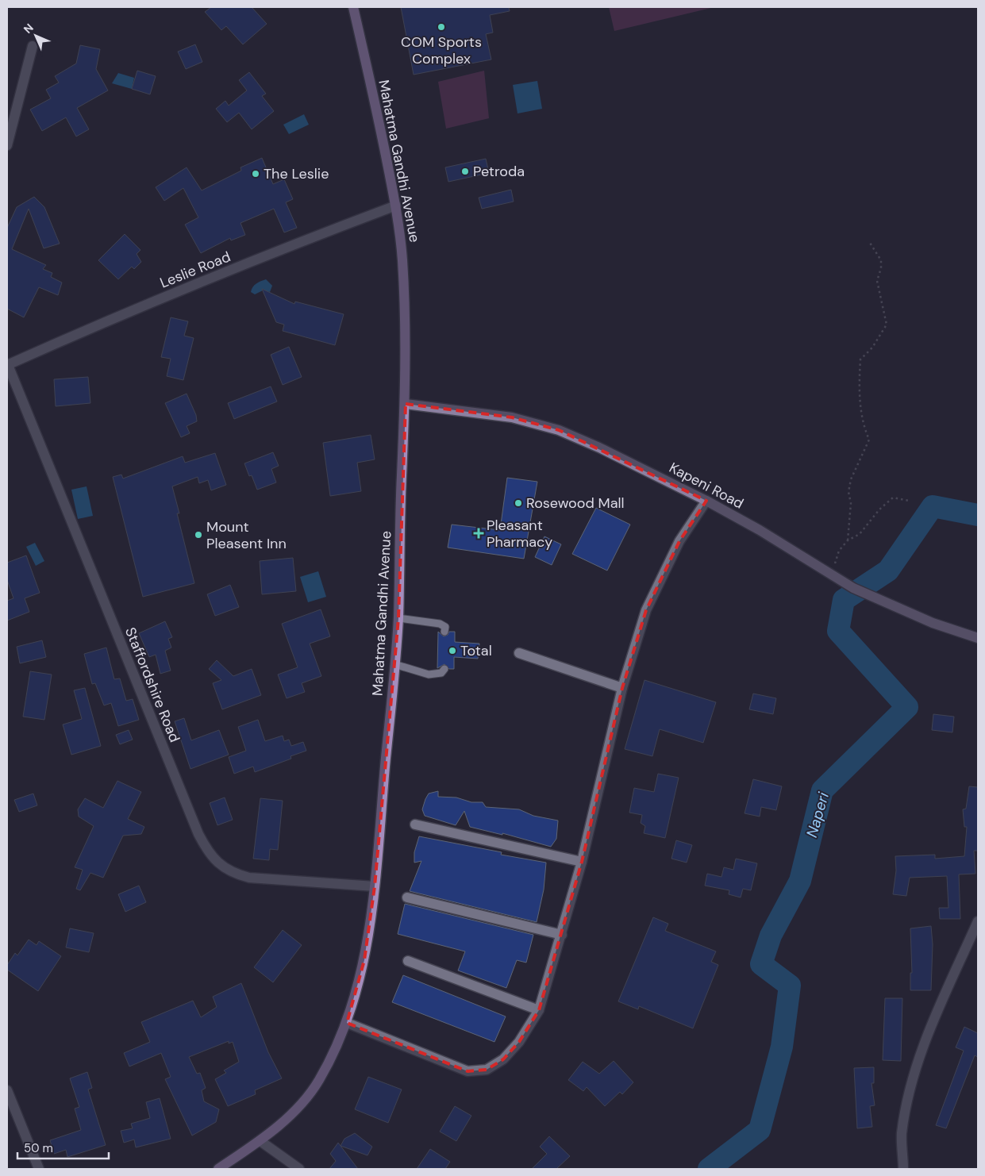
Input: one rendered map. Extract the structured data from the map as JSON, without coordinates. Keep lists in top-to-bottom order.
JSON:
{
  "streets": {
    "main road": ["Mahatma Gandhi Avenue", "Kapeni Road"],
    "street": ["Leslie Road", "Staffordshire Road"]
  },
  "crossings": [
    ["Mahatma Gandhi Avenue", "Leslie Road"],
    ["Mahatma Gandhi Avenue", "Kapeni Road"],
    ["Mahatma Gandhi Avenue", "Staffordshire Road"],
    ["Leslie Road", "Staffordshire Road"]
  ],
  "water": ["Naperi"],
  "places": {
    "other": [
      "COM Sports Complex",
      "Petroda",
      "The Leslie",
      "Rosewood Mall",
      "Mount Pleasent Inn",
      "Total"
    ],
    "health": ["Pleasant Pharmacy"]
  },
  "scale_bar": "50 m",
  "north": "top left"
}
